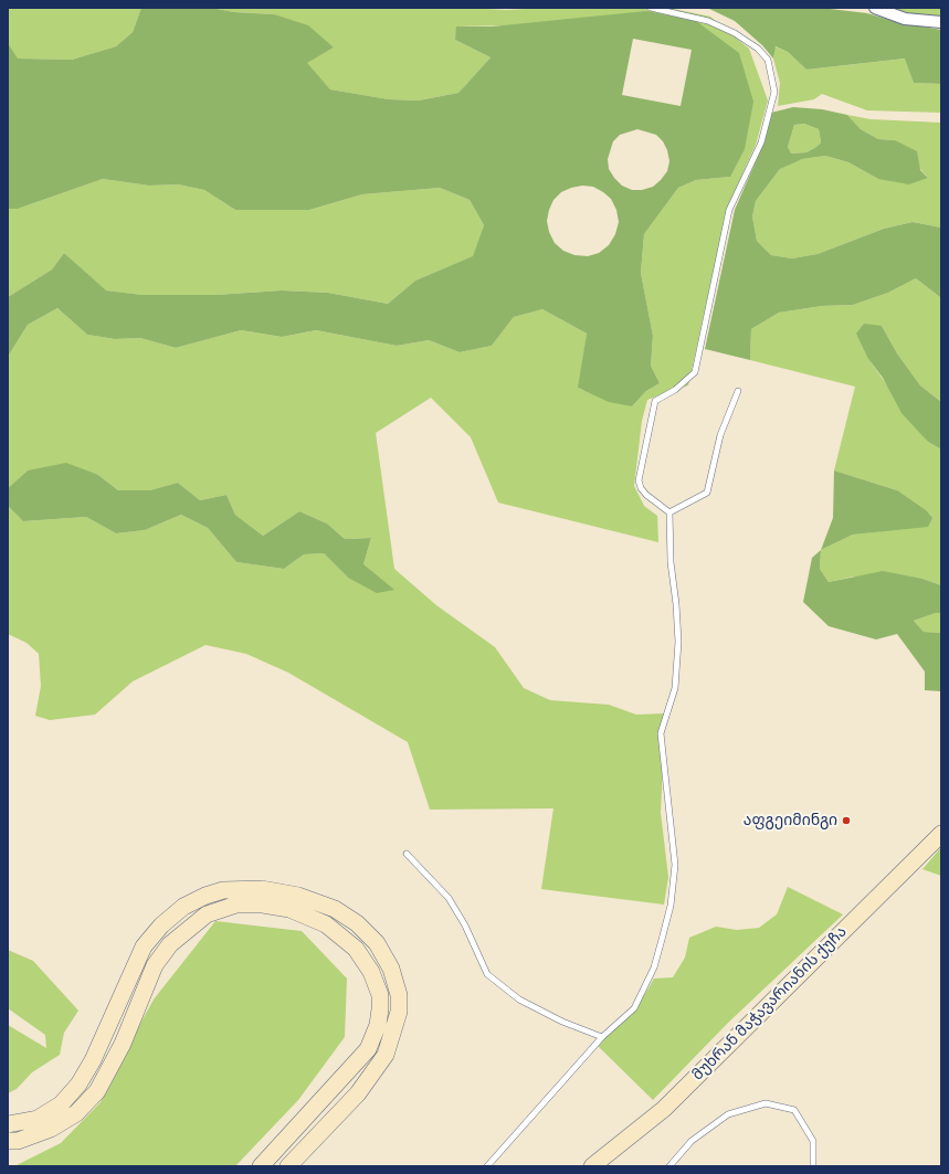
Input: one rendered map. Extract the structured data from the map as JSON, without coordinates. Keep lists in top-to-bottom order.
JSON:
{
  "streets": {
    "main road": ["მუხრან მაჭავარიანის ქუჩა"]
  },
  "places": ["აფგეიმინგი"]
}
